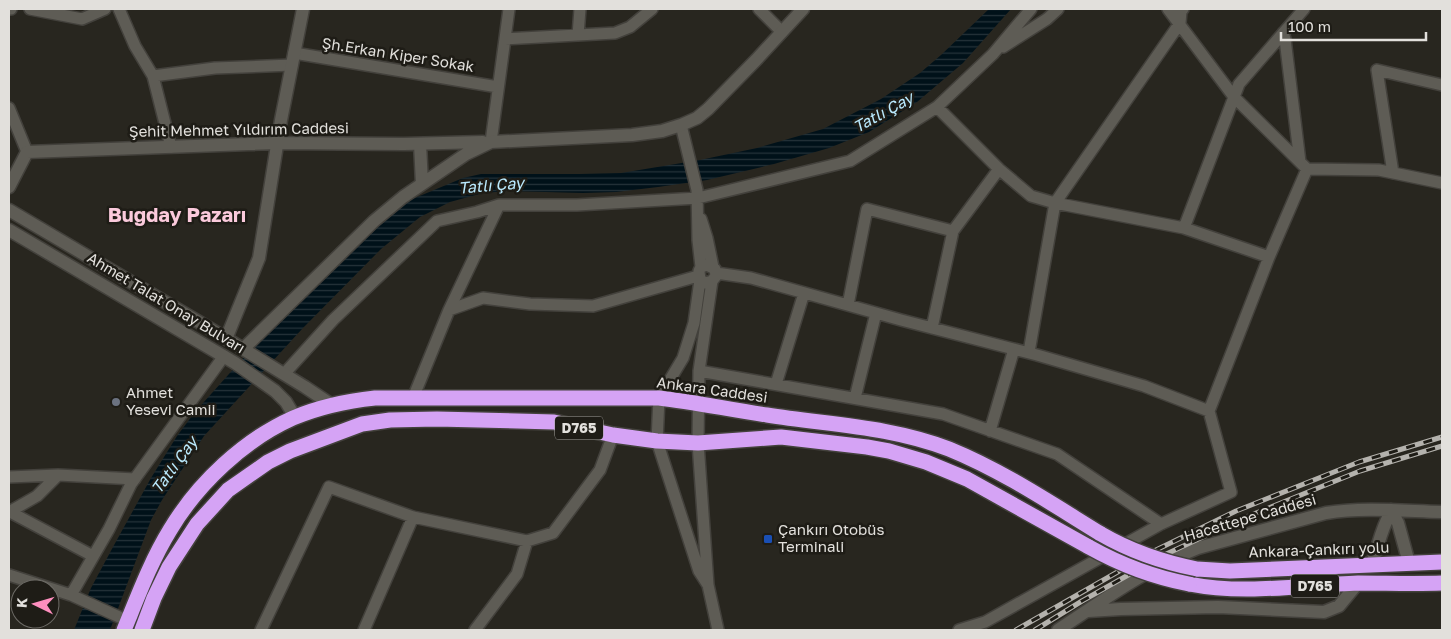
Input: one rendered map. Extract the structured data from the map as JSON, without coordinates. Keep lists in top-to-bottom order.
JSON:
{
  "streets": {
    "highway": ["Ankara Caddesi", "D765", "Ankara-Çankırı yolu"],
    "street": [
      "Şh.Erkan Kiper Sokak",
      "Şehit Mehmet Yıldırım Caddesi",
      "Ahmet Talat Onay Bulvarı",
      "Hacettepe Caddesi"
    ]
  },
  "crossings": [
    ["Ahmet Talat Onay Bulvarı", "Ankara Caddesi"],
    ["Ahmet Talat Onay Bulvarı", "D765"],
    ["Ankara Caddesi", "D765"],
    ["Ankara Caddesi", "Ankara-Çankırı yolu"]
  ],
  "districts": ["Buğday Pazarı"],
  "water": ["Tatlı Çay"],
  "places": {
    "other": ["Ahmet Yesevi Camii"],
    "transit": ["Çankırı Otobüs Terminali"]
  },
  "scale_bar": "100 m",
  "north": "left"
}
